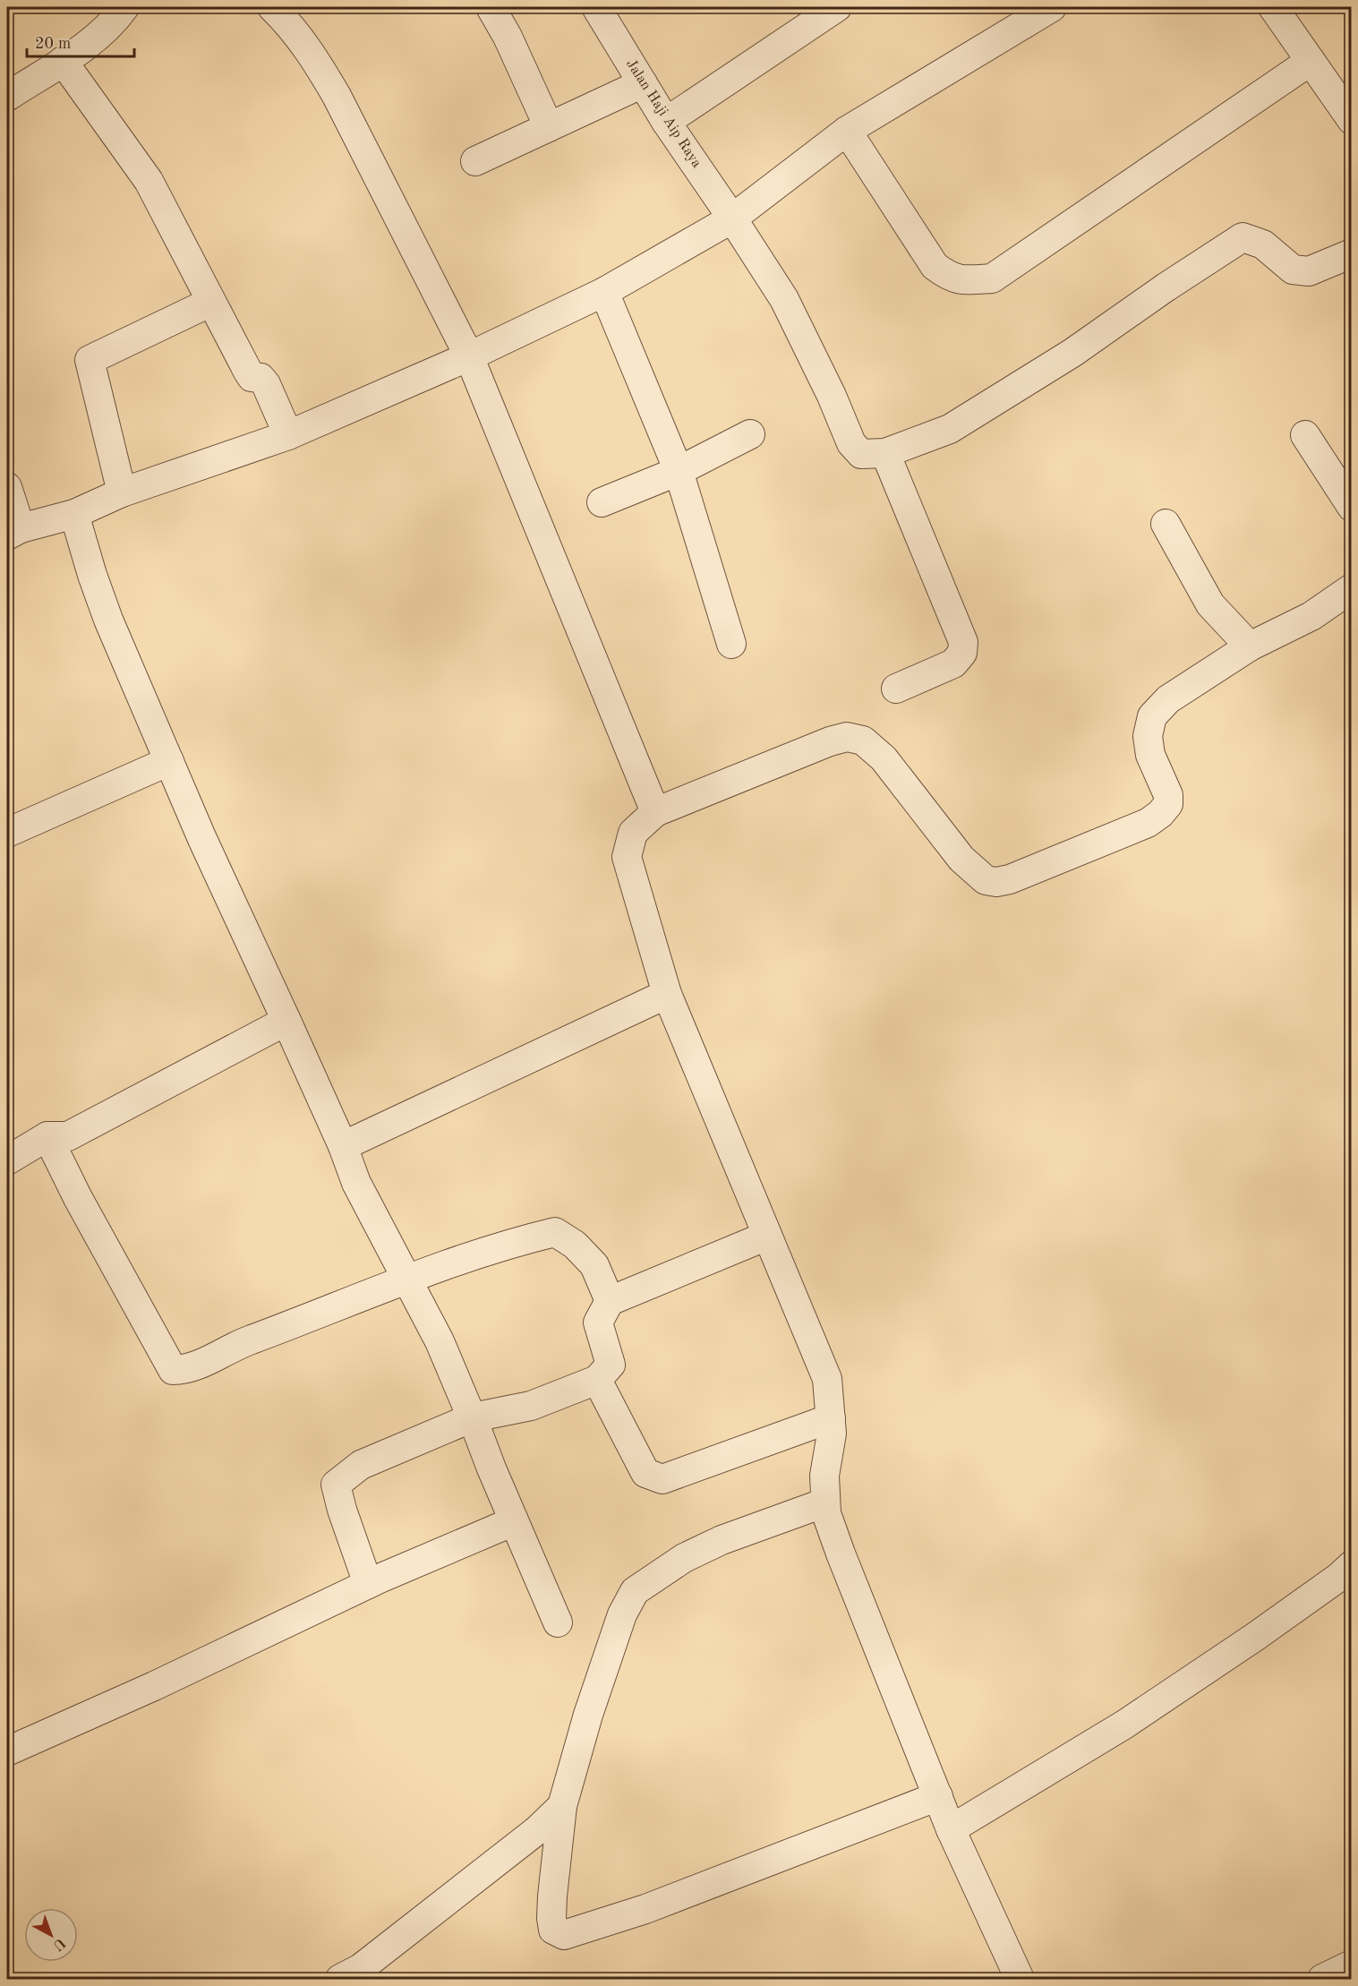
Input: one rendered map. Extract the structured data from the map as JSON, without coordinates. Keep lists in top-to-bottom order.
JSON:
{
  "streets": {
    "street": ["Jalan Haji Aip Raya"]
  },
  "scale_bar": "20 m",
  "north": "bottom right"
}
